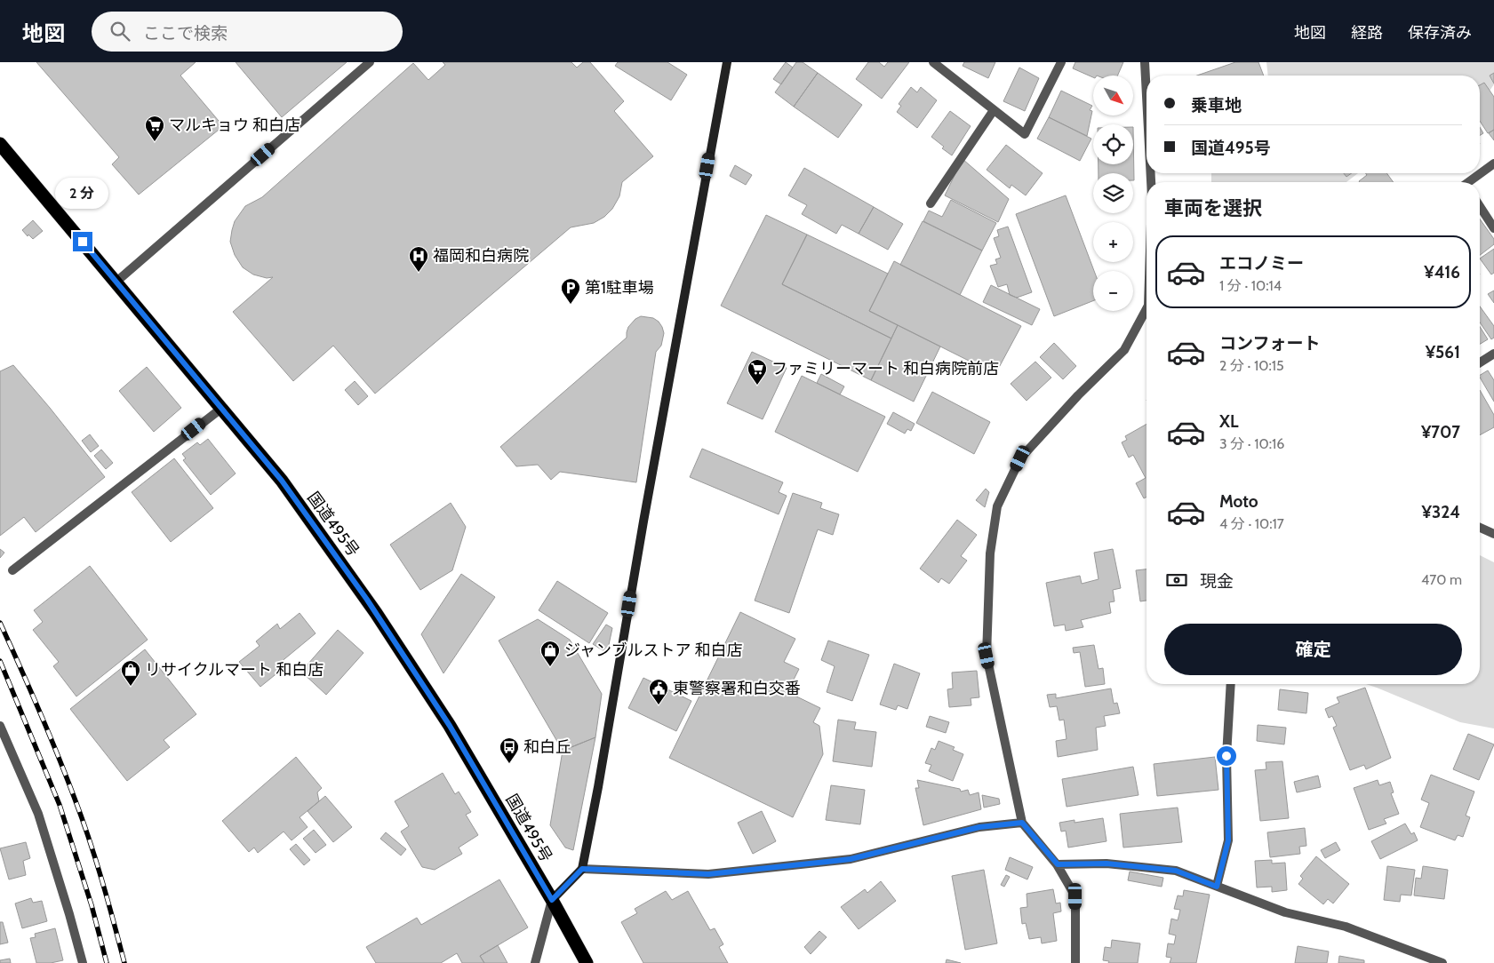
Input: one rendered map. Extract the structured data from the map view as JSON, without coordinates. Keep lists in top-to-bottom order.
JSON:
{
  "streets": {
    "highway": ["国道495号"]
  },
  "places": {
    "supermarket": ["マルキョウ 和白店", "ファミリーマート 和白病院前店"],
    "hospital": ["福岡和白病院"],
    "parking": ["第1駐車場"],
    "shop": ["ジャンブルストア 和白店", "リサイクルマート 和白店"],
    "public building": ["東警察署和白交番"],
    "bus stop": ["和白丘"]
  },
  "north": "bottom right",
  "page": {
    "header": "地図",
    "search": "ここで検索",
    "nav": ["地図", "経路", "保存済み"],
    "map_buttons": ["+", "−"],
    "banner": ["乗車地", "国道495号"],
    "bubble": "2 分",
    "heading": "車両を選択",
    "list": [
      {
        "name": "エコノミー",
        "note": "1 分 · 10:14",
        "value": "¥416"
      },
      {
        "name": "コンフォート",
        "note": "2 分 · 10:15",
        "value": "¥561"
      },
      {
        "name": "XL",
        "note": "3 分 · 10:16",
        "value": "¥707"
      },
      {
        "name": "Moto",
        "note": "4 分 · 10:17",
        "value": "¥324"
      }
    ],
    "pay": ["現金", "470 m"],
    "buttons": "確定"
  }
}
